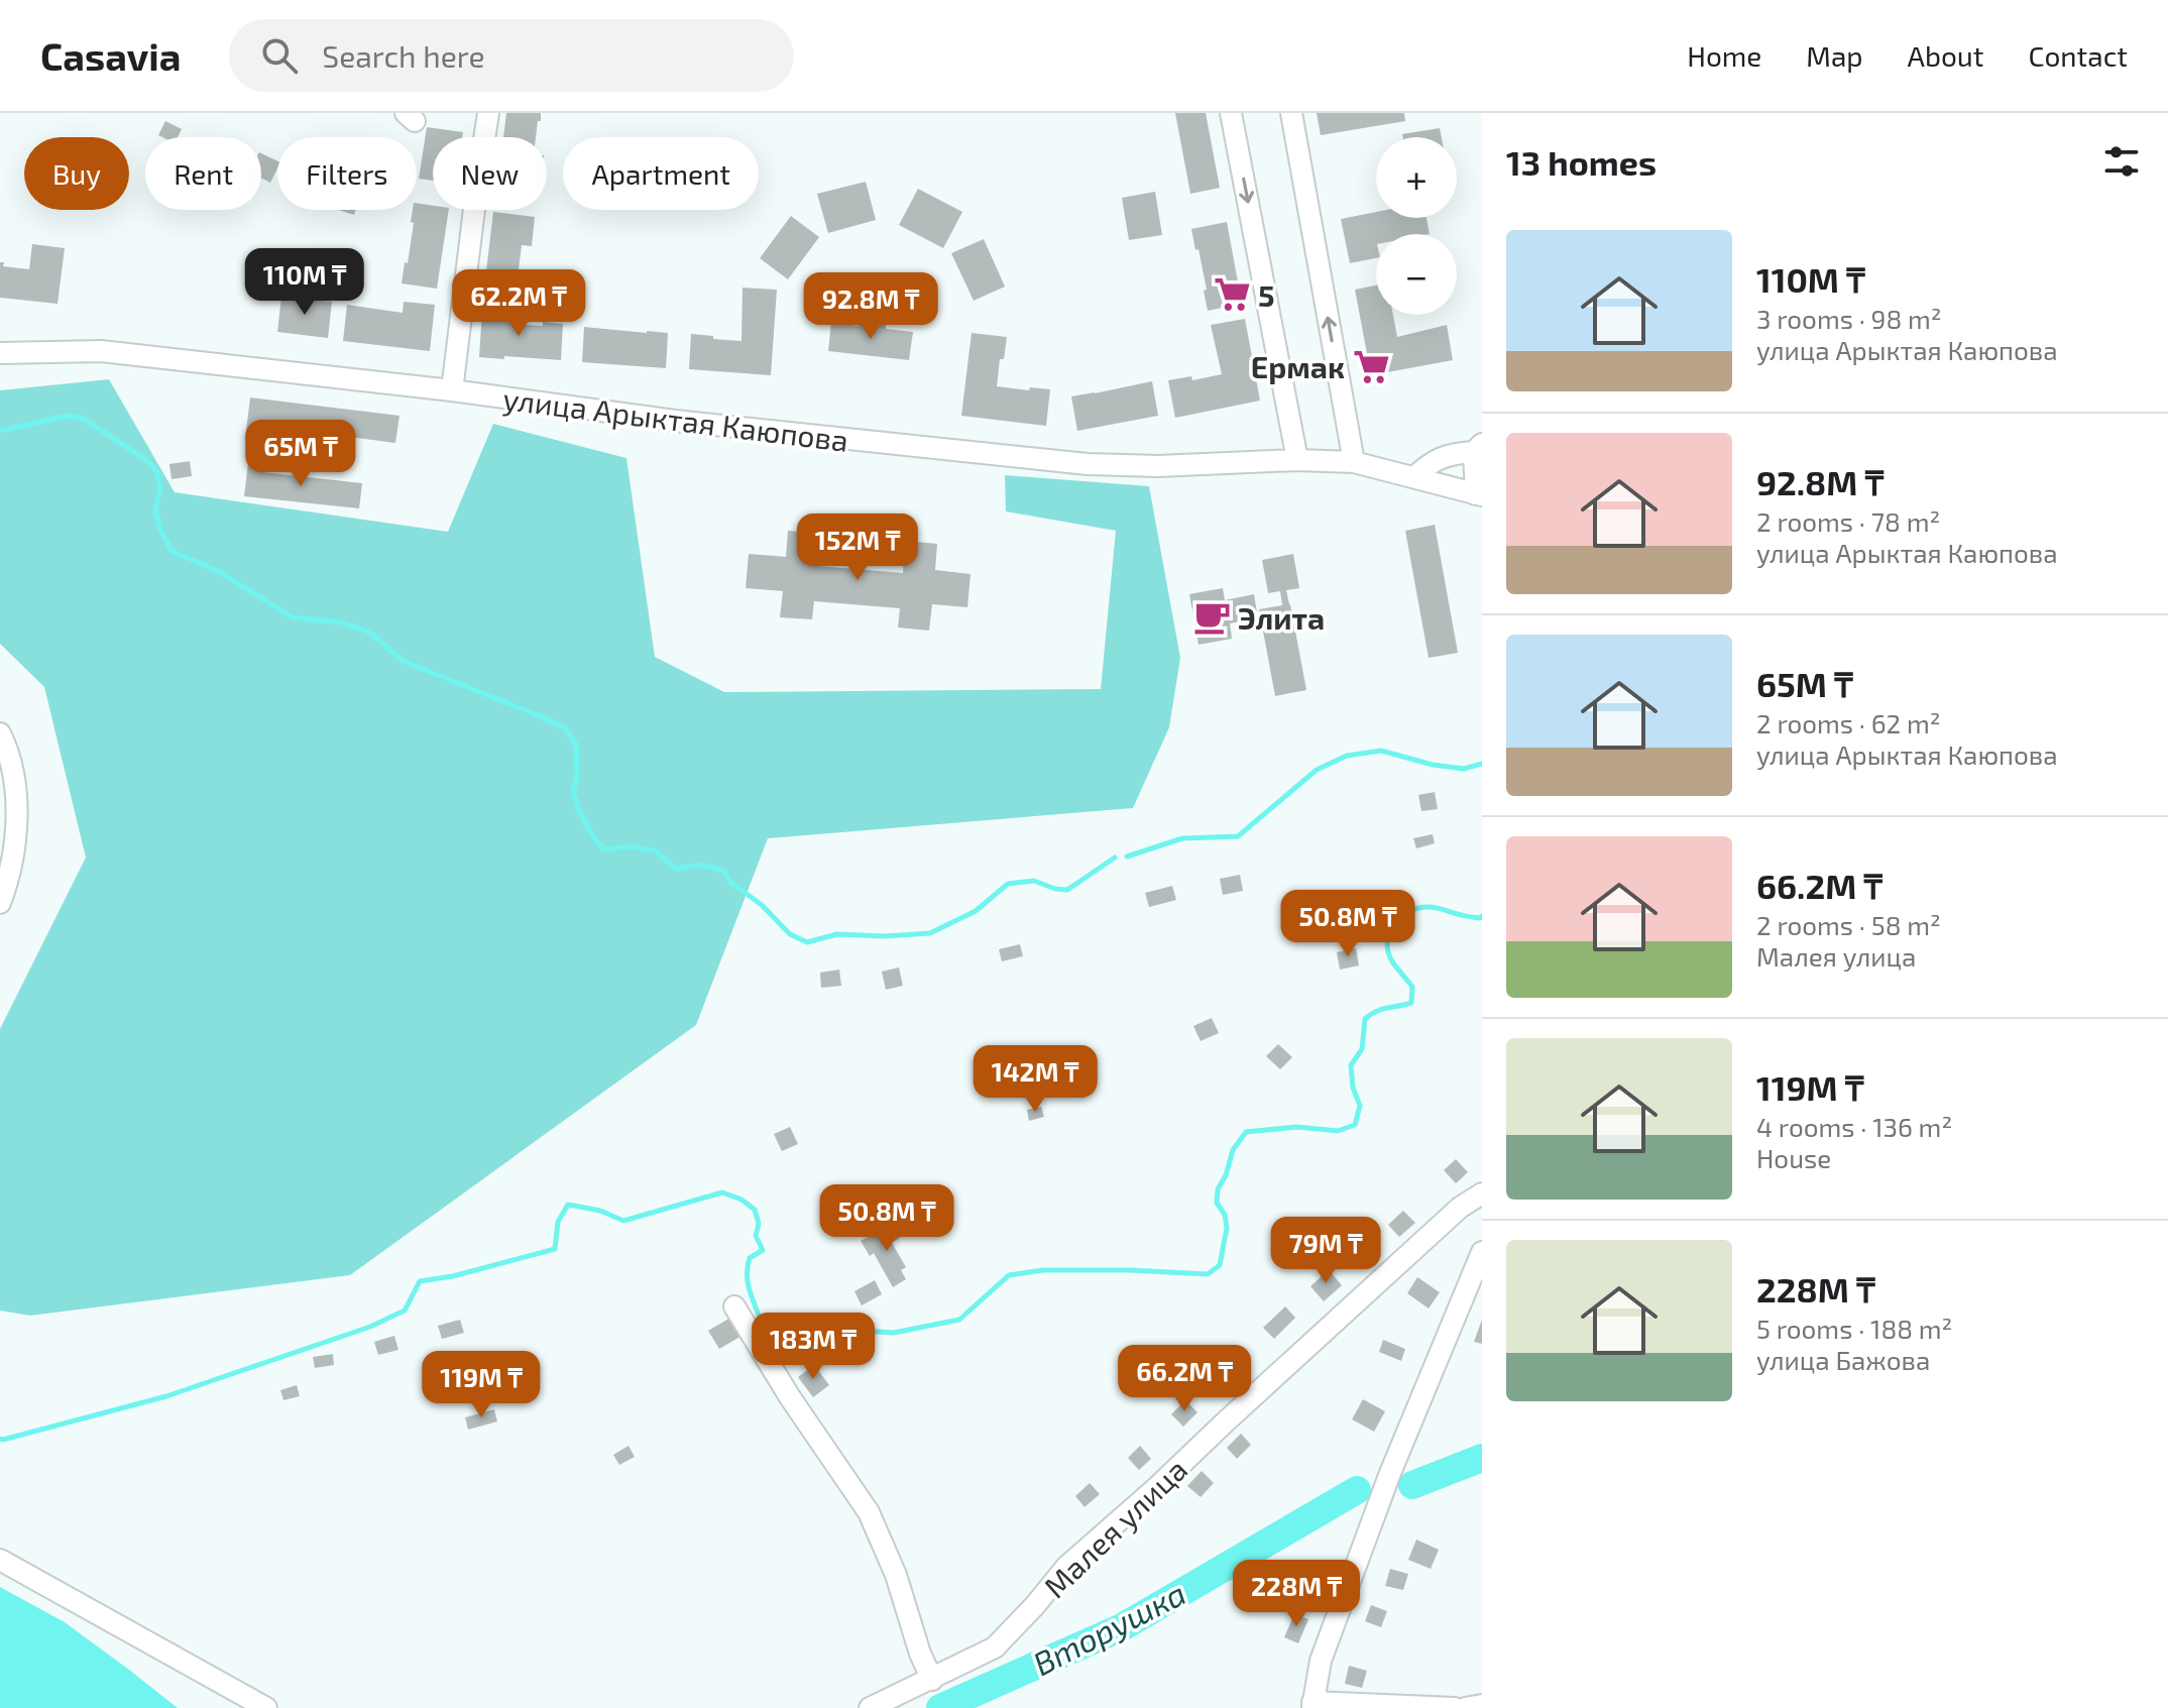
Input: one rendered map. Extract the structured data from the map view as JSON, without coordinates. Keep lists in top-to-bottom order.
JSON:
{
  "streets": {
    "street": ["улица Арыктая Каюпова", "Малея улица"]
  },
  "water": ["Вторушка"],
  "places": {
    "supermarket": ["5", "Ермак"],
    "cafe": ["Элита"]
  },
  "page": {
    "header": "Casavia",
    "search": "Search here",
    "nav": [
      "Home",
      "Map",
      "About",
      "Contact"
    ],
    "heading": "13 homes",
    "map_buttons": ["+", "−"],
    "chip": [
      "Buy",
      "Rent",
      "Filters",
      "New",
      "Apartment"
    ],
    "list": [
      {
        "name": "110M ₸",
        "note": "3 rooms · 98 m² · улица Арыктая Каюпова"
      },
      {
        "name": "92.8M ₸",
        "note": "2 rooms · 78 m² · улица Арыктая Каюпова"
      },
      {
        "name": "65M ₸",
        "note": "2 rooms · 62 m² · улица Арыктая Каюпова"
      },
      {
        "name": "66.2M ₸",
        "note": "2 rooms · 58 m² · Малея улица"
      },
      {
        "name": "119M ₸",
        "note": "4 rooms · 136 m² · House"
      },
      {
        "name": "228M ₸",
        "note": "5 rooms · 188 m² · улица Бажова"
      }
    ],
    "price": [
      "110M ₸",
      "62.2M ₸",
      "92.8M ₸",
      "65M ₸",
      "152M ₸",
      "50.8M ₸",
      "142M ₸",
      "50.8M ₸",
      "79M ₸",
      "183M ₸",
      "66.2M ₸",
      "119M ₸",
      "228M ₸"
    ]
  }
}
